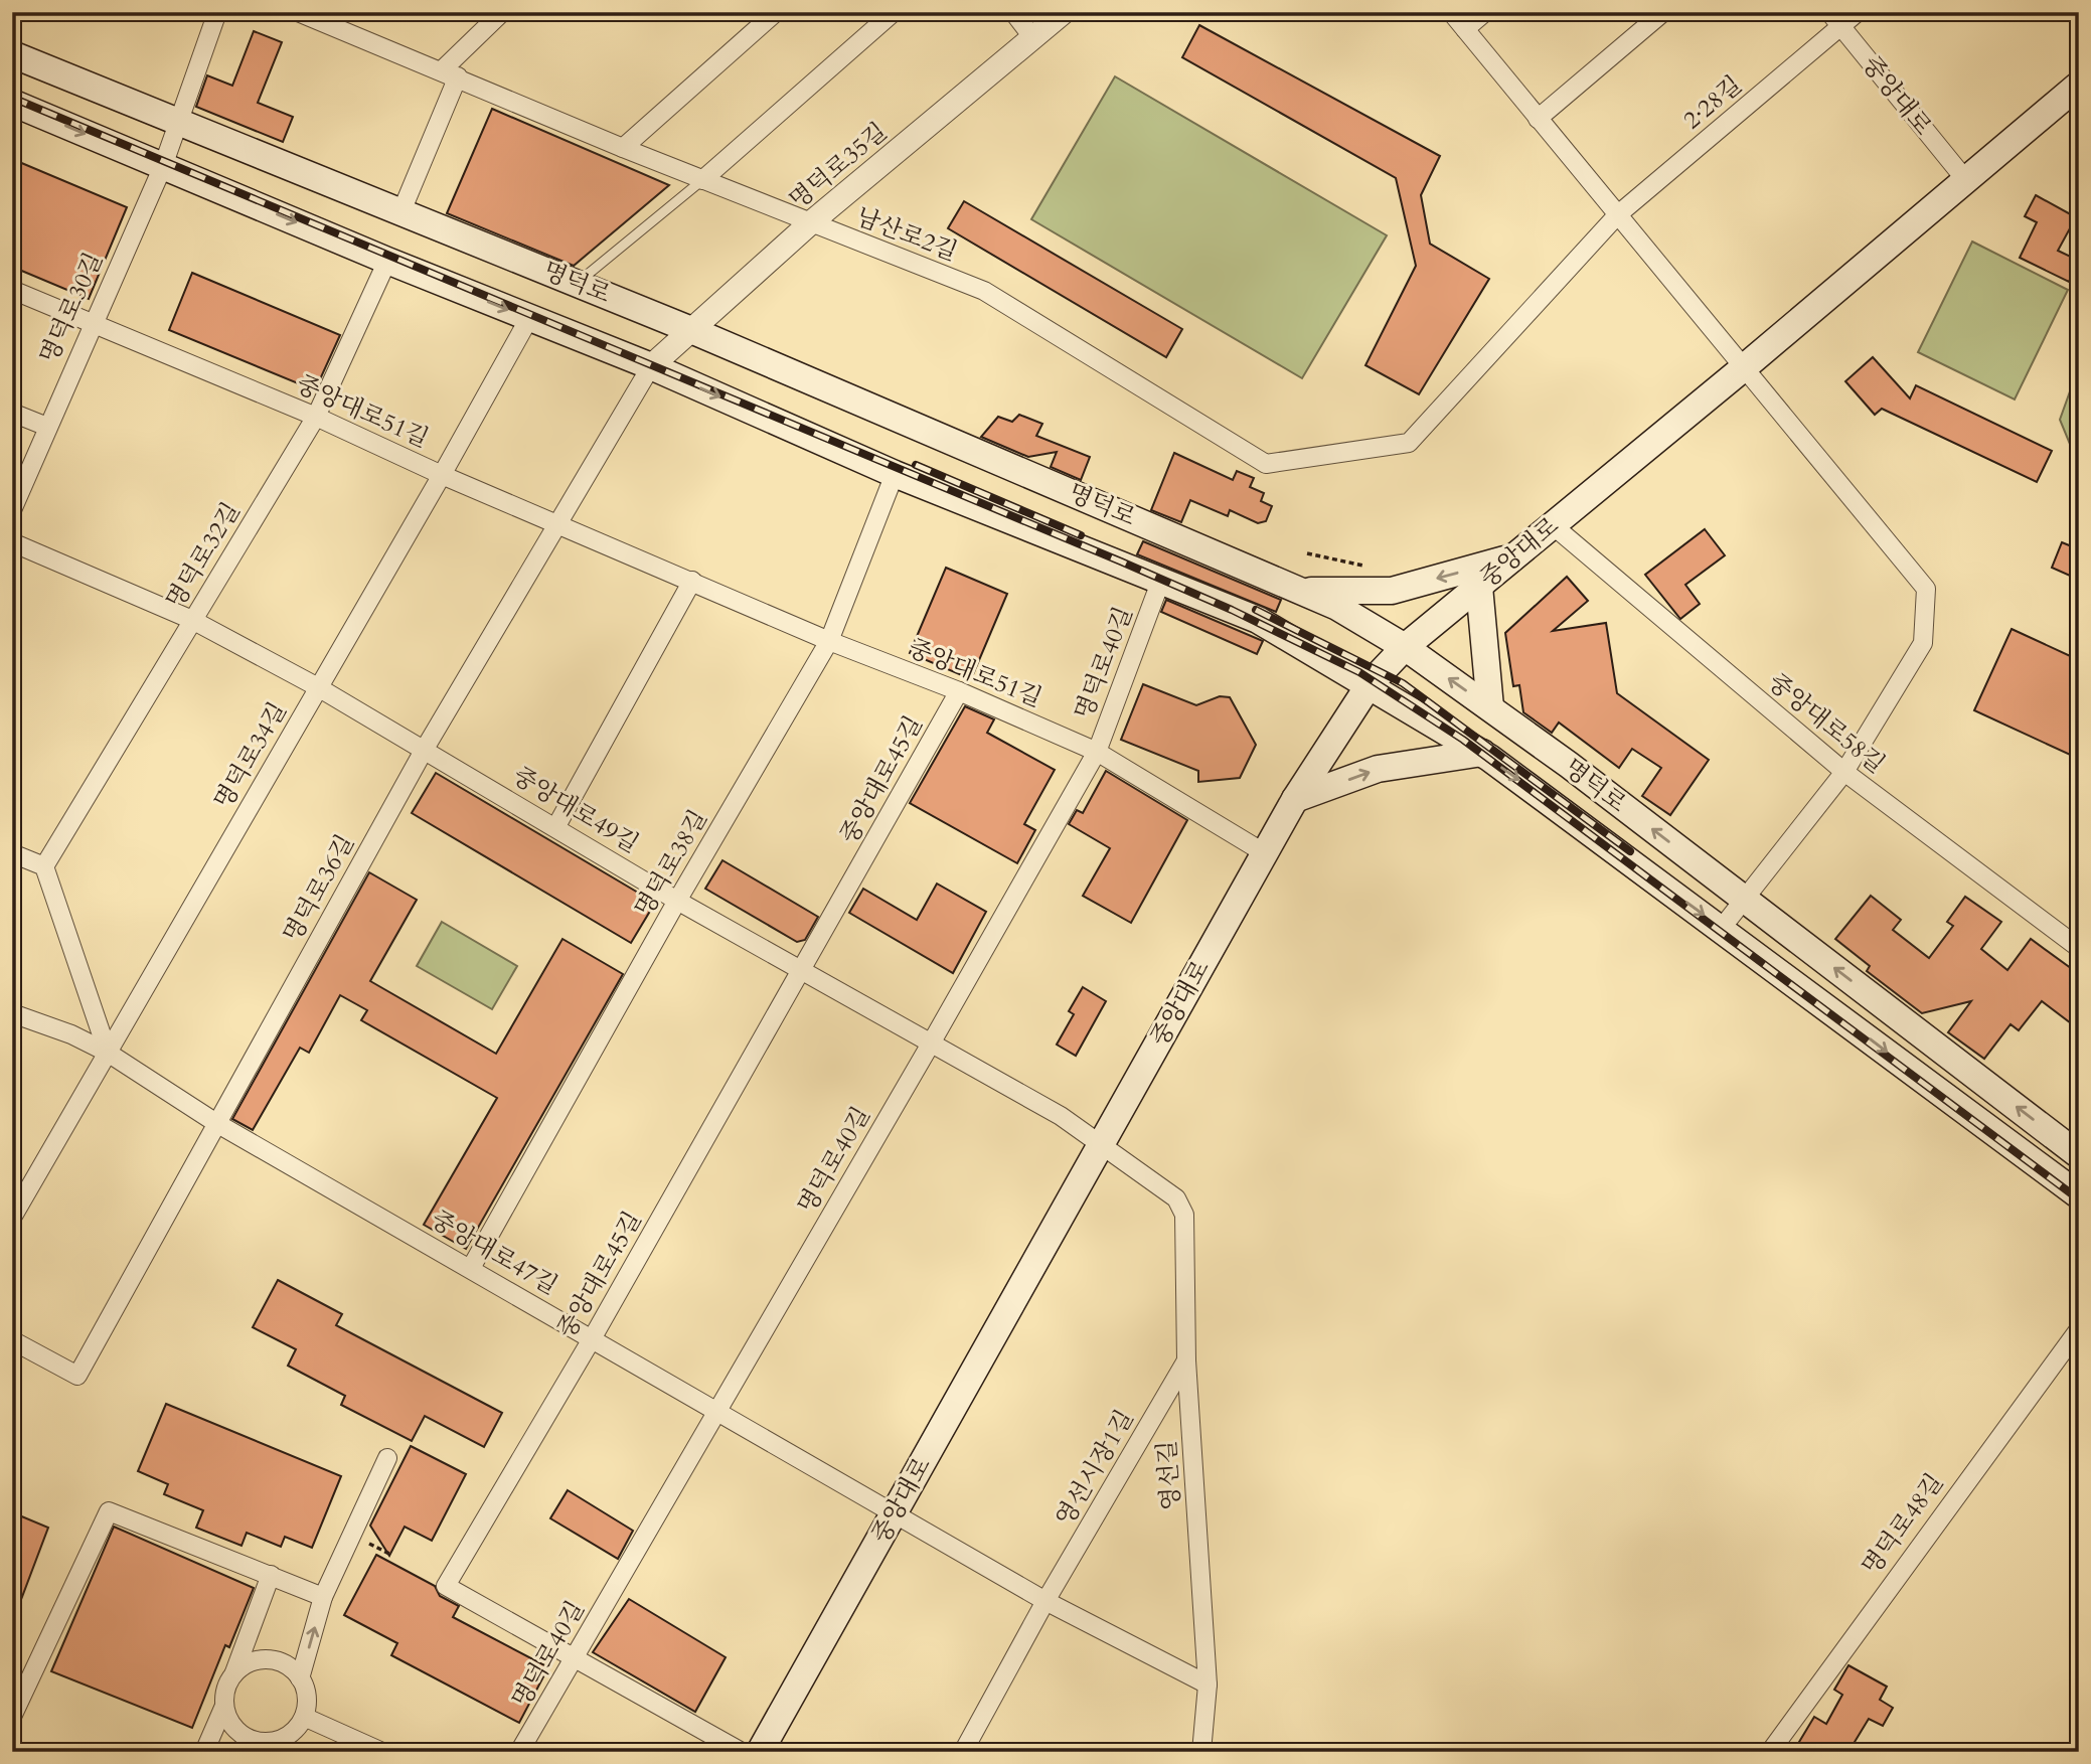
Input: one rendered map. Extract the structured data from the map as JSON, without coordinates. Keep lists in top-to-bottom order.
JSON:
{
  "streets": {
    "main road": ["중앙대로", "명덕로"],
    "street": [
      "2·28길",
      "명덕로35길",
      "남산로2길",
      "명덕로30길",
      "중앙대로51길",
      "명덕로32길",
      "명덕로40길",
      "중앙대로58길",
      "명덕로34길",
      "중앙대로45길",
      "중앙대로49길",
      "명덕로38길",
      "명덕로36길",
      "중앙대로47길",
      "영선시장1길",
      "영선길",
      "명덕로48길"
    ]
  },
  "crossings": [
    ["중앙대로", "2·28길"],
    ["중앙대로", "명덕로"],
    ["중앙대로", "중앙대로51길"],
    ["중앙대로", "중앙대로58길"],
    ["중앙대로", "중앙대로49길"],
    ["중앙대로", "중앙대로47길"],
    ["2·28길", "남산로2길"],
    ["명덕로35길", "남산로2길"],
    ["명덕로35길", "명덕로"],
    ["명덕로35길", "명덕로36길"],
    ["명덕로", "명덕로30길"],
    ["명덕로", "명덕로32길"],
    ["명덕로", "명덕로40길"],
    ["명덕로", "명덕로34길"],
    ["명덕로", "명덕로38길"],
    ["명덕로", "명덕로36길"],
    ["명덕로30길", "중앙대로51길"],
    ["중앙대로51길", "명덕로32길"],
    ["중앙대로51길", "명덕로40길"],
    ["중앙대로51길", "명덕로34길"],
    ["중앙대로51길", "중앙대로45길"],
    ["중앙대로51길", "명덕로38길"],
    ["중앙대로51길", "명덕로36길"],
    ["명덕로32길", "중앙대로49길"],
    ["명덕로40길", "중앙대로45길"],
    ["명덕로40길", "중앙대로49길"],
    ["명덕로40길", "중앙대로47길"],
    ["명덕로34길", "중앙대로49길"],
    ["명덕로34길", "중앙대로47길"],
    ["중앙대로45길", "중앙대로49길"],
    ["중앙대로45길", "중앙대로47길"],
    ["중앙대로49길", "명덕로38길"],
    ["중앙대로49길", "명덕로36길"],
    ["중앙대로49길", "영선길"],
    ["명덕로38길", "중앙대로47길"],
    ["명덕로36길", "중앙대로47길"],
    ["영선시장1길", "영선길"]
  ]
}
